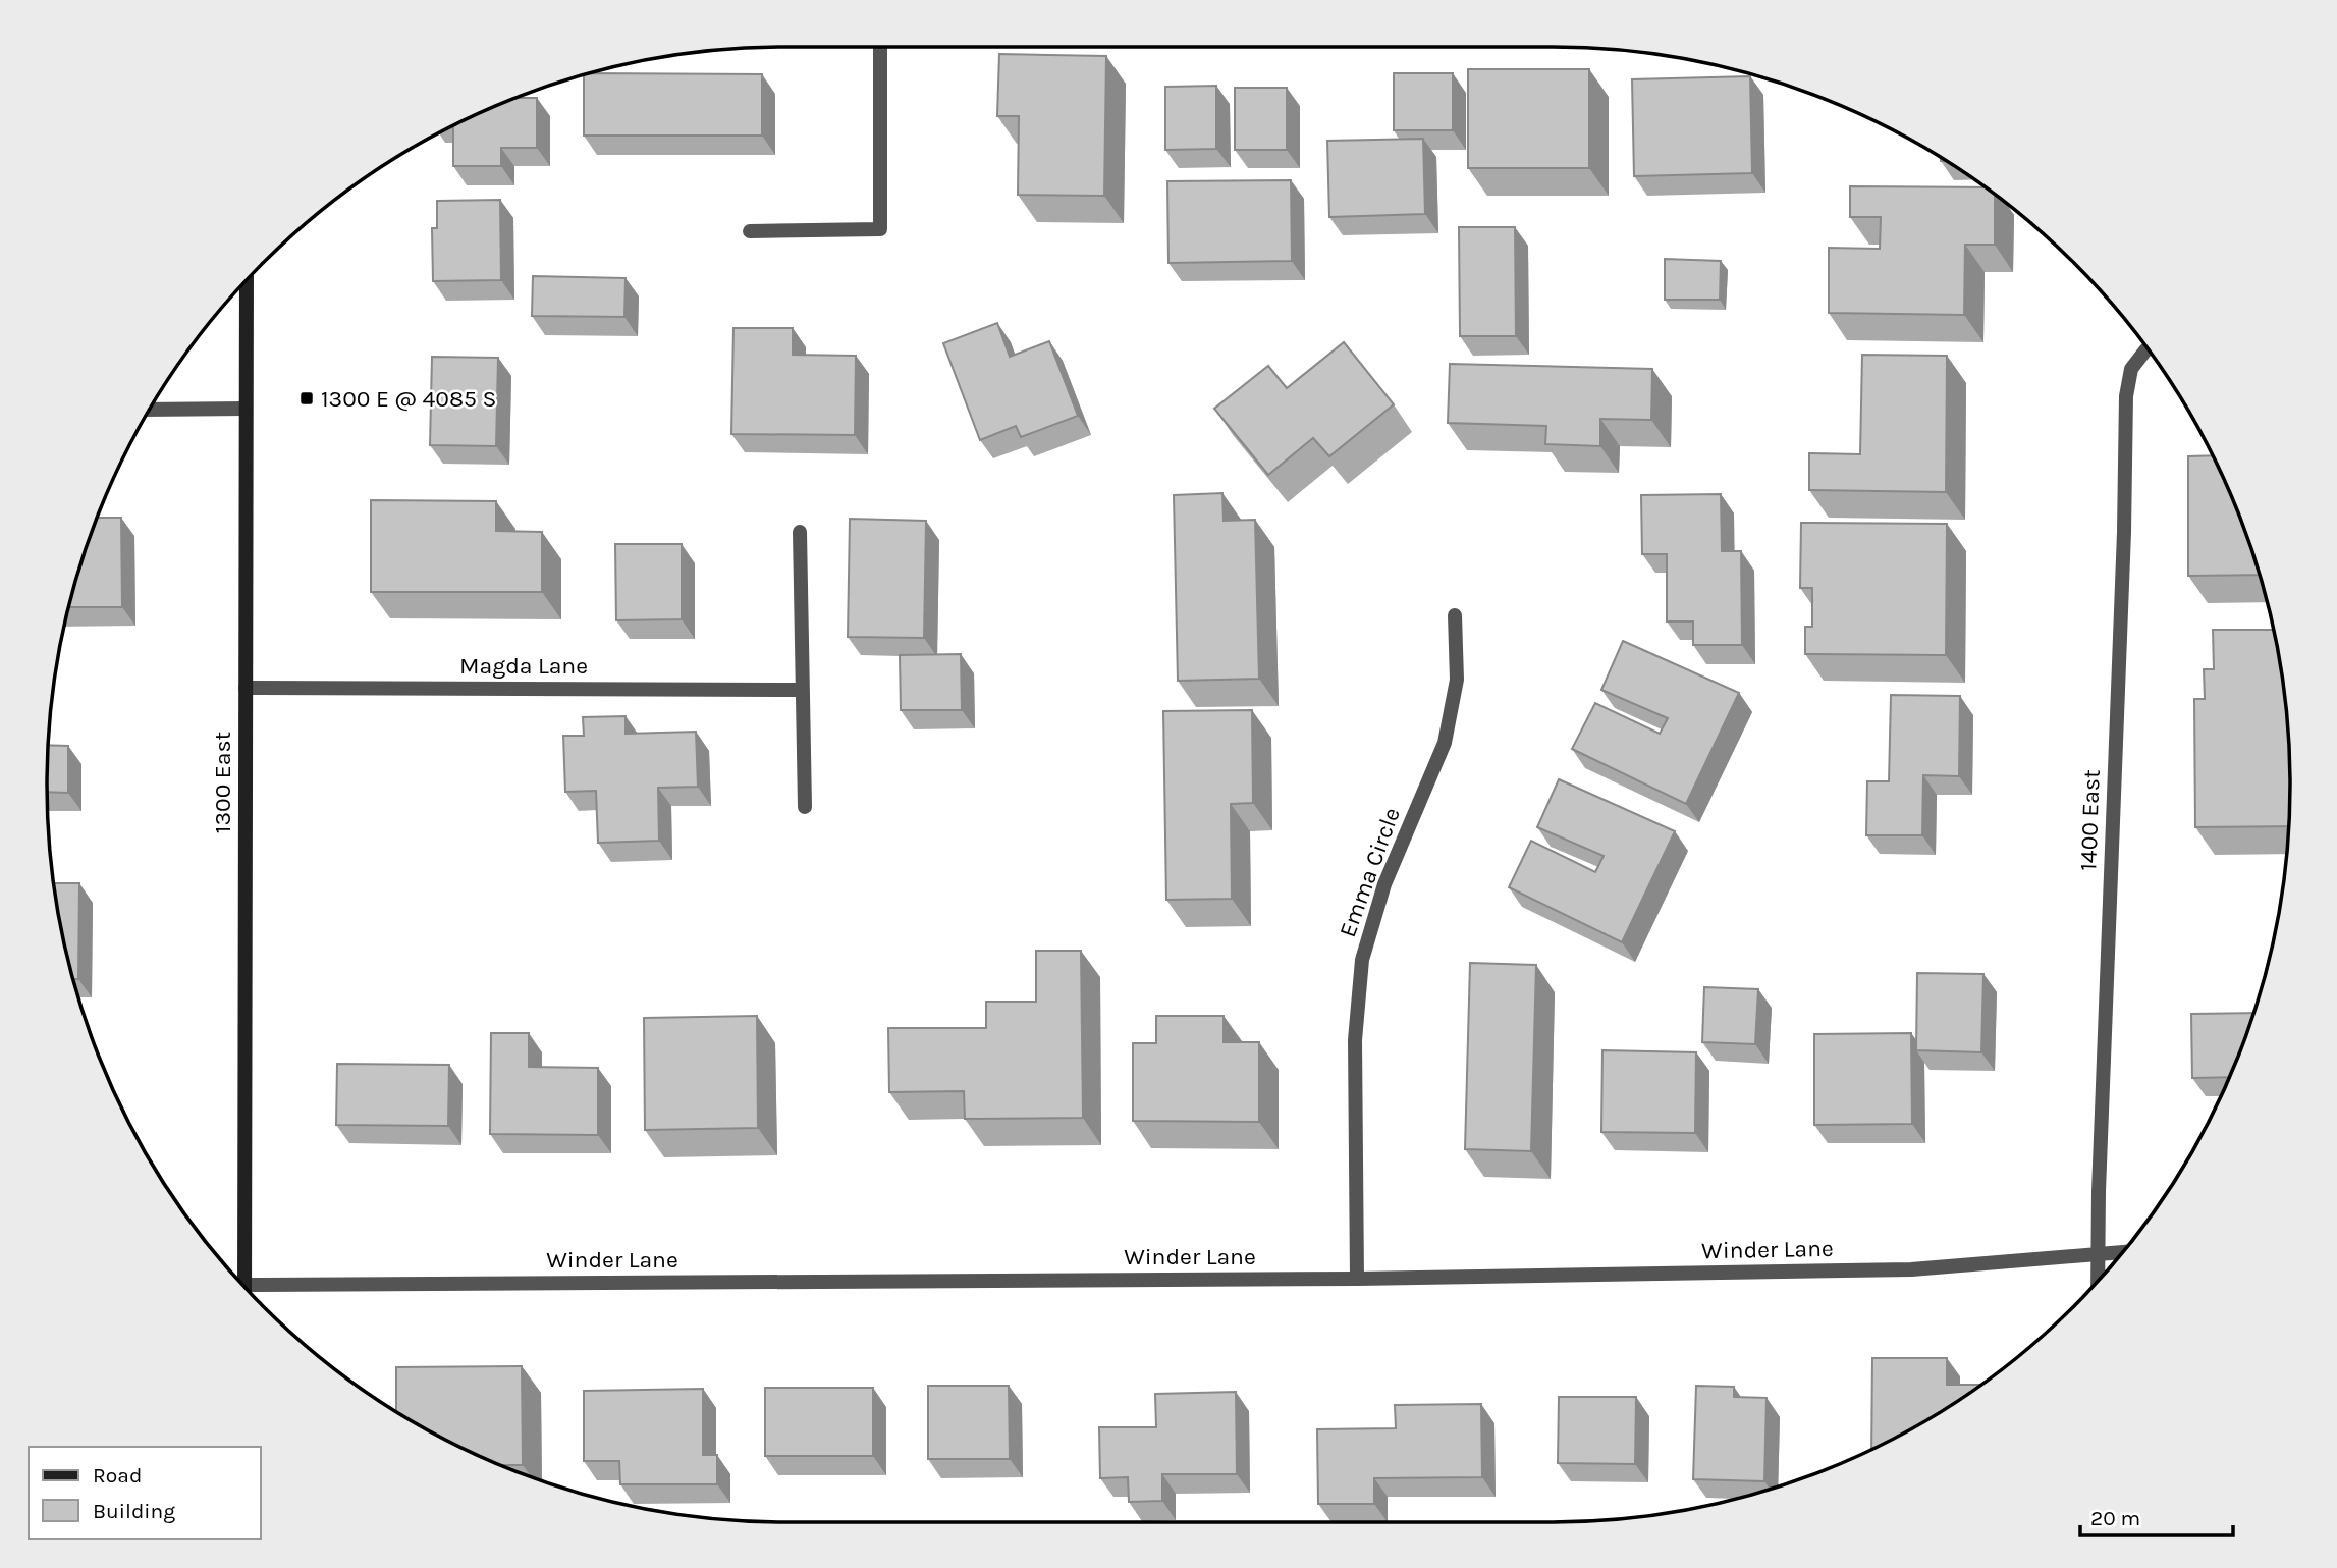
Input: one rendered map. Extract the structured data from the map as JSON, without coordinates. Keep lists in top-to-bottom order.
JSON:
{
  "streets": {
    "main road": ["1300 East"],
    "street": [
      "Magda Lane",
      "1400 East",
      "Emma Circle",
      "Winder Lane"
    ]
  },
  "crossings": [
    ["Magda Lane", "1300 East"],
    ["1300 East", "Winder Lane"],
    ["1400 East", "Winder Lane"],
    ["Emma Circle", "Winder Lane"]
  ],
  "places": {
    "transit": ["1300 E @ 4085 S"]
  },
  "legend": ["Road", "Building"],
  "scale_bar": "20 m"
}
